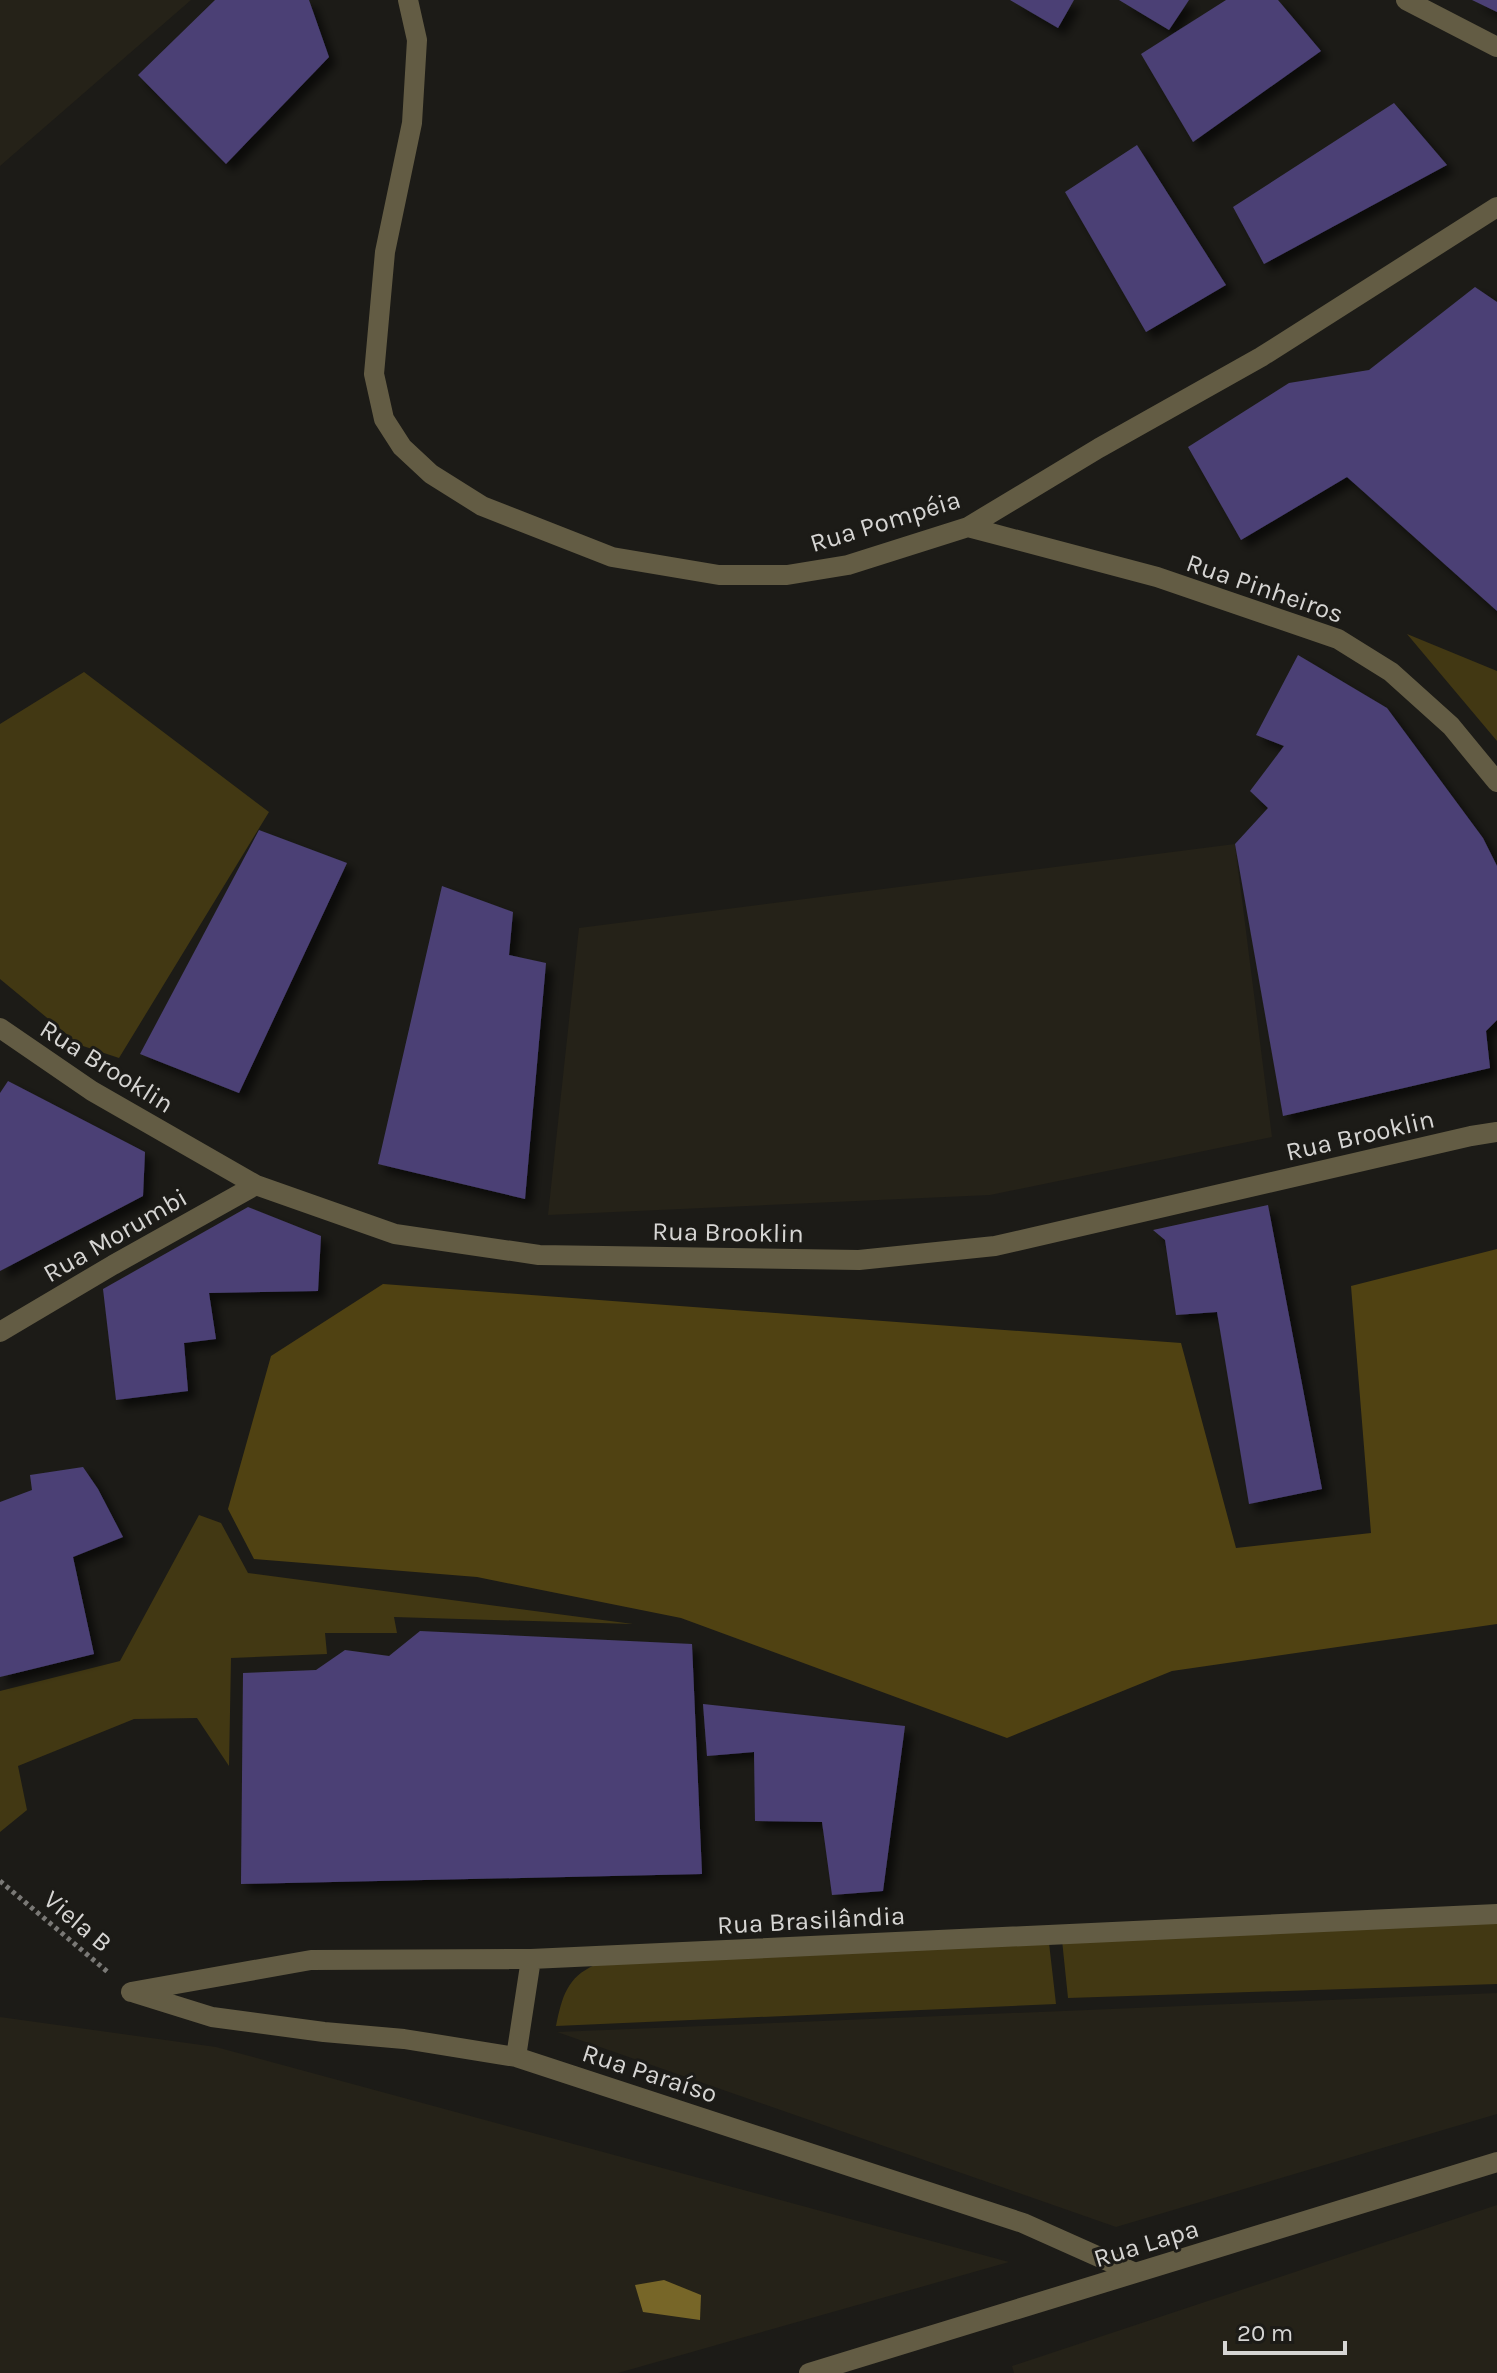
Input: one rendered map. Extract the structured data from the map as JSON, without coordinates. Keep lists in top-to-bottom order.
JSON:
{
  "streets": {
    "street": [
      "Rua Pompéia",
      "Rua Pinheiros",
      "Rua Brooklin",
      "Rua Morumbi",
      "Rua Brasilândia",
      "Rua Paraíso",
      "Rua Lapa"
    ],
    "path": ["Viela B"]
  },
  "crossings": [
    ["Rua Pompéia", "Rua Pinheiros"],
    ["Rua Brooklin", "Rua Morumbi"],
    ["Rua Brasilândia", "Viela B"],
    ["Rua Brasilândia", "Rua Paraíso"],
    ["Viela B", "Rua Paraíso"],
    ["Rua Paraíso", "Rua Lapa"]
  ],
  "scale_bar": "20 m"
}
